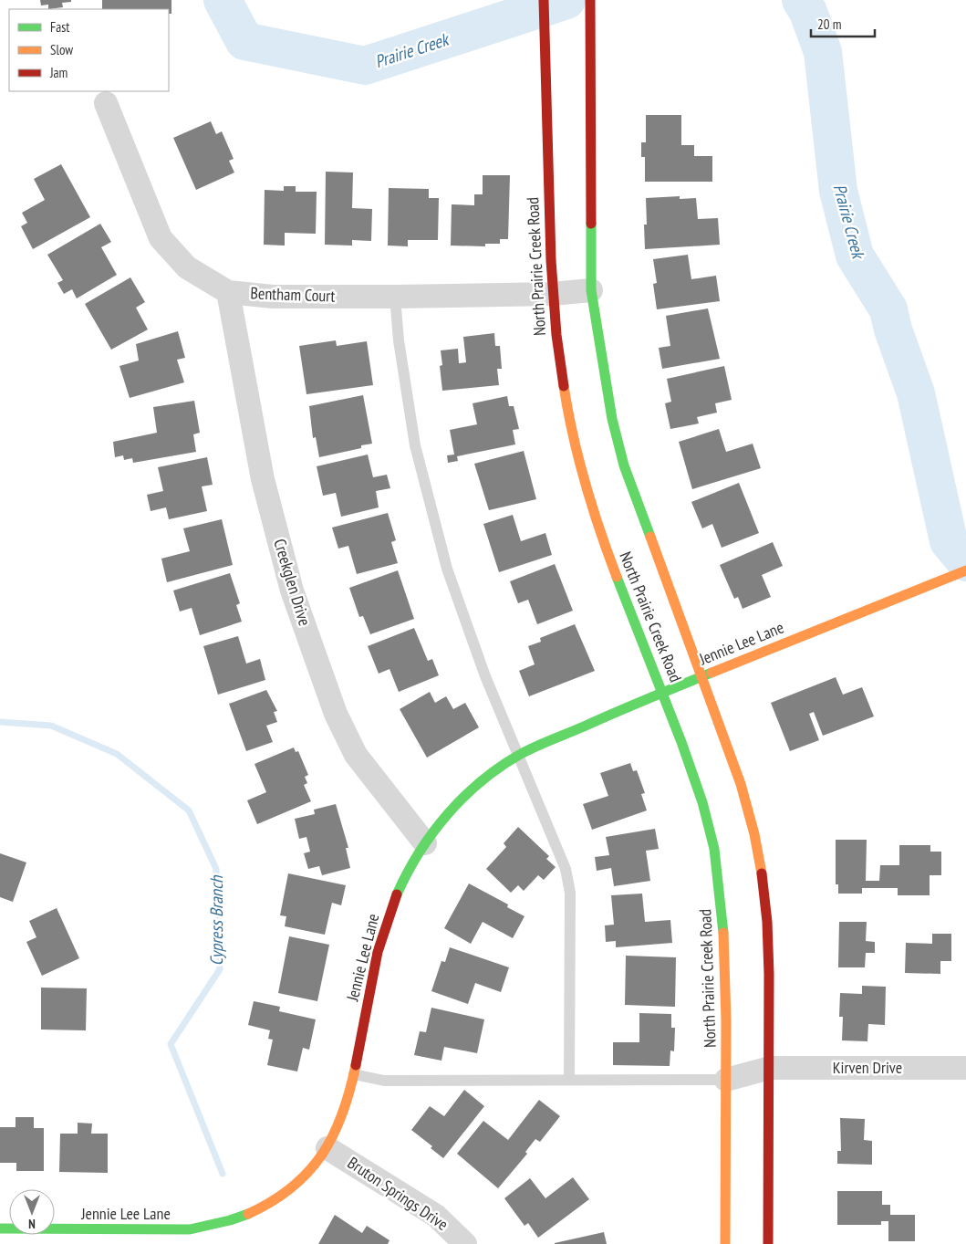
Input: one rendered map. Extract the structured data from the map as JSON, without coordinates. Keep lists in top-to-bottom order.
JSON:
{
  "streets": {
    "main road": ["North Prairie Creek Road", "Jennie Lee Lane"],
    "street": [
      "Bentham Court",
      "Creekglen Drive",
      "Kirven Drive",
      "Bruton Springs Drive"
    ]
  },
  "crossings": [
    ["North Prairie Creek Road", "Bentham Court"],
    ["North Prairie Creek Road", "Jennie Lee Lane"],
    ["North Prairie Creek Road", "Kirven Drive"],
    ["Bentham Court", "Creekglen Drive"],
    ["Creekglen Drive", "Jennie Lee Lane"],
    ["Jennie Lee Lane", "Bruton Springs Drive"]
  ],
  "water": ["Prairie Creek", "Cypress Branch"],
  "legend": ["Fast", "Slow", "Jam"],
  "scale_bar": "20 m",
  "north": "bottom"
}
